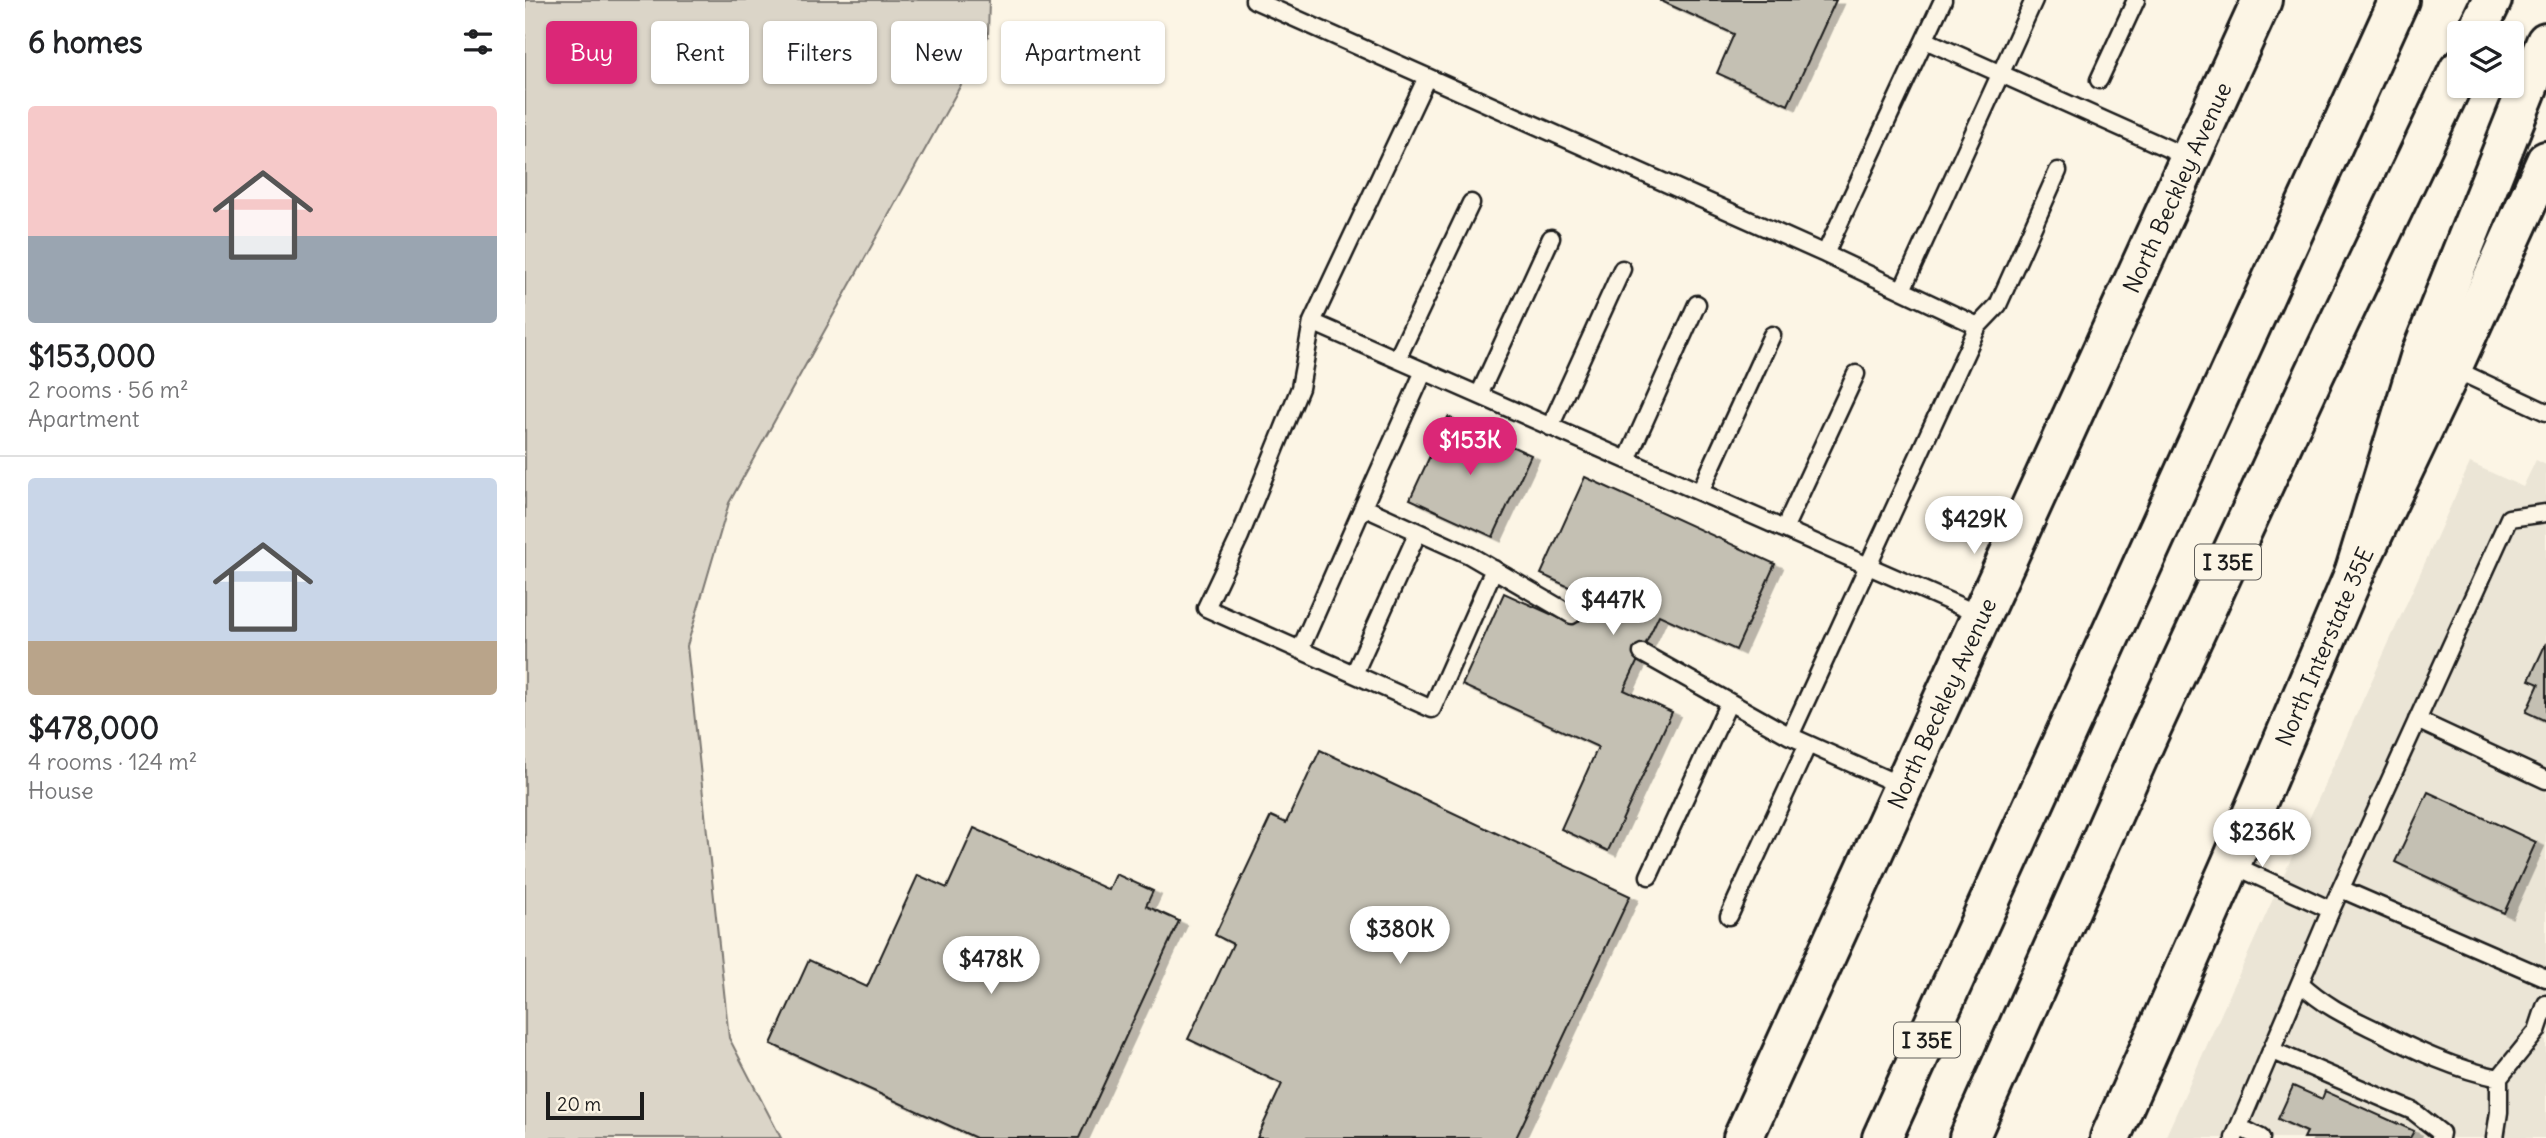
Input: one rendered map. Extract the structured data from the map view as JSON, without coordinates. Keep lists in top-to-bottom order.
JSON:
{
  "streets": {
    "main road": ["North Beckley Avenue", "I 35E", "North Interstate 35E"]
  },
  "scale_bar": "20 m",
  "page": {
    "heading": "6 homes",
    "chip": [
      "Buy",
      "Rent",
      "Filters",
      "New",
      "Apartment"
    ],
    "list": [
      {
        "name": "$153,000",
        "note": "2 rooms · 56 m² · Apartment"
      },
      {
        "name": "$478,000",
        "note": "4 rooms · 124 m² · House"
      }
    ],
    "price": [
      "$153K",
      "$429K",
      "$447K",
      "$236K",
      "$380K",
      "$478K"
    ],
    "scale": "20 m"
  }
}
